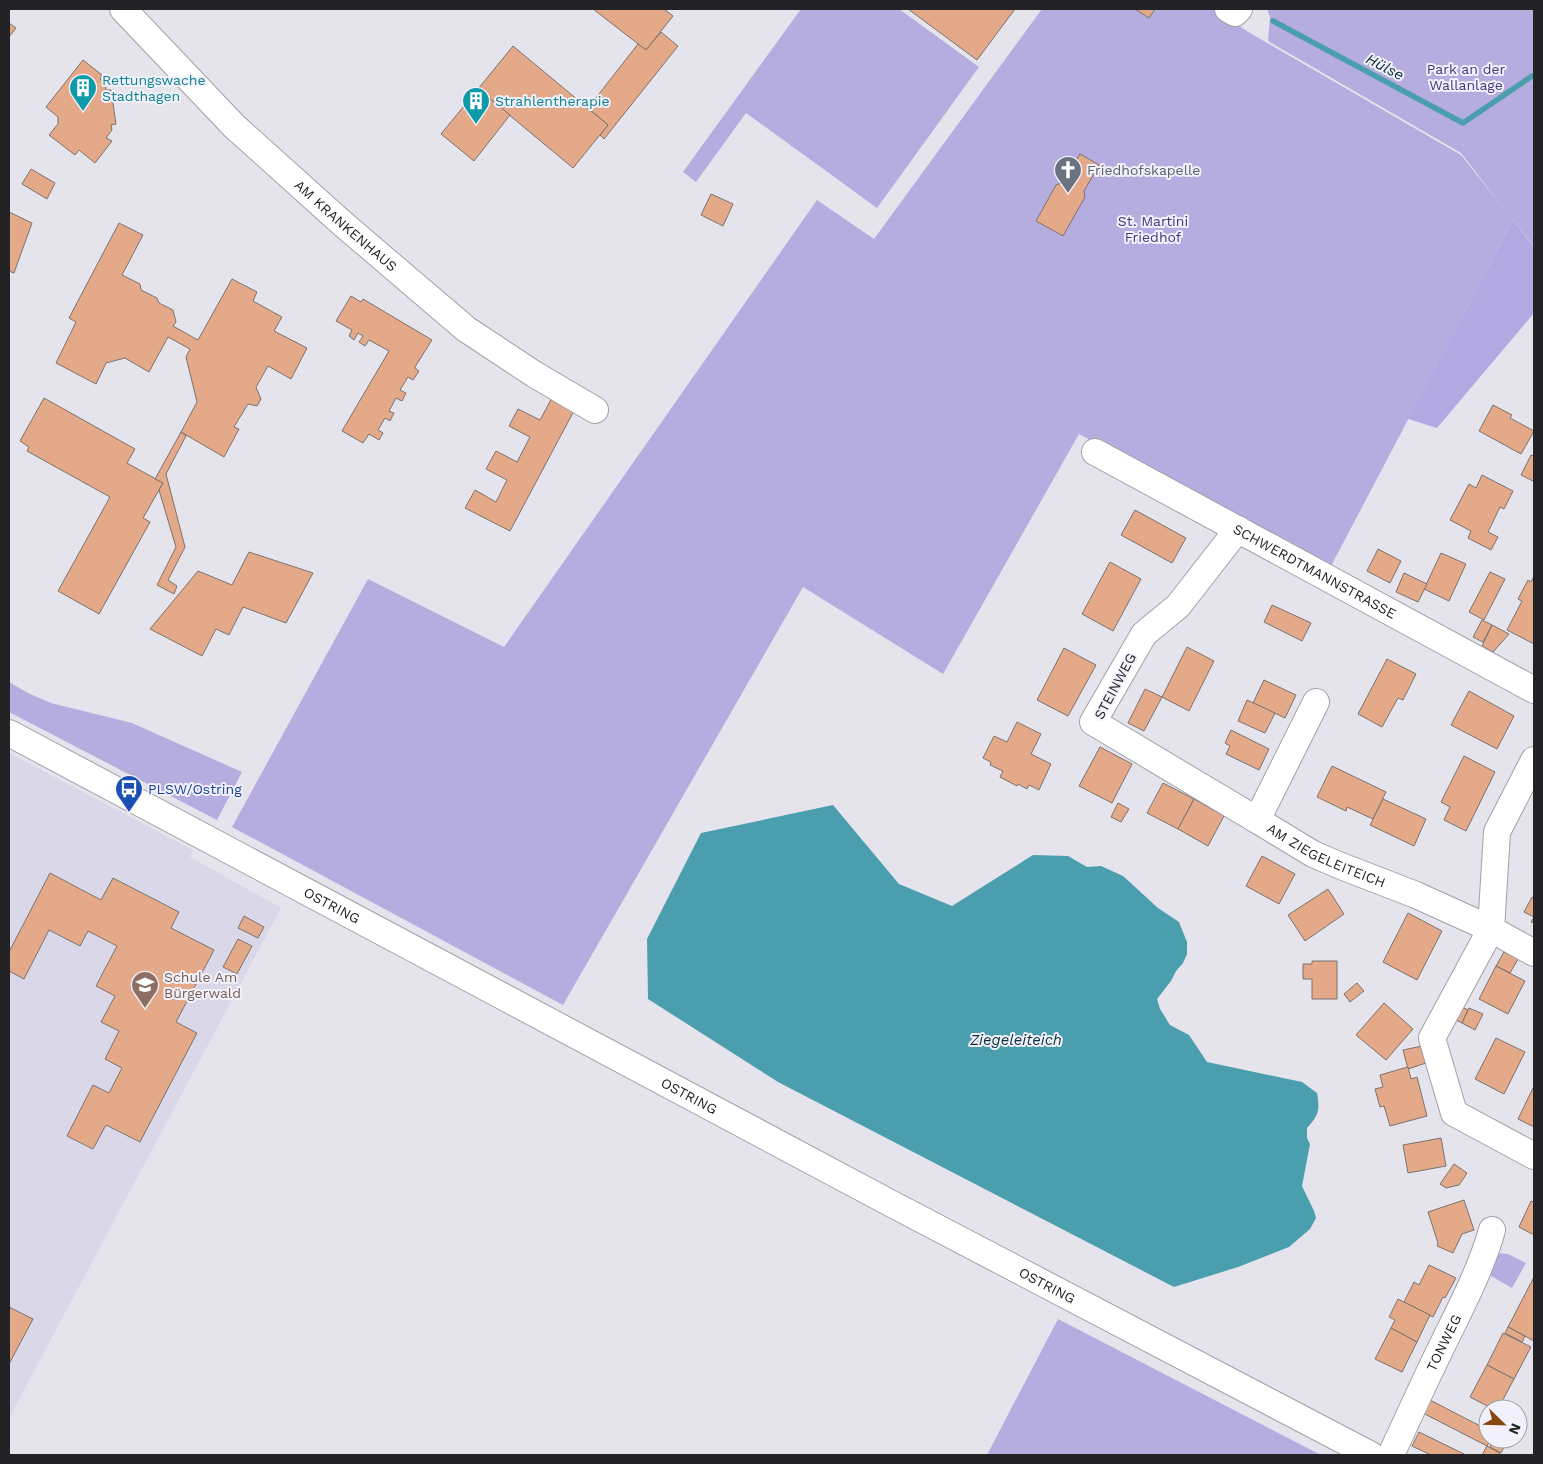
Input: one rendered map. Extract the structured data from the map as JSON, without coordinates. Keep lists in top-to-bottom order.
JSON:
{
  "streets": {
    "street": [
      "AM KRANKENHAUS",
      "SCHWERDTMANNSTRASSE",
      "STEINWEG",
      "AM ZIEGELEITEICH",
      "OSTRING",
      "TONWEG"
    ]
  },
  "crossings": [
    ["SCHWERDTMANNSTRASSE", "STEINWEG"],
    ["STEINWEG", "AM ZIEGELEITEICH"]
  ],
  "water": ["Hülse", "Ziegeleiteich"],
  "parks": ["Park an der Wallanlage", "St. Martini Friedhof"],
  "places": {
    "building": ["Rettungswache Stadthagen", "Strahlentherapie"],
    "church": ["Friedhofskapelle"],
    "bus stop": ["PLSW/Ostring"],
    "school or university": ["Schule Am Bürgerwald"]
  },
  "north": "bottom right"
}
